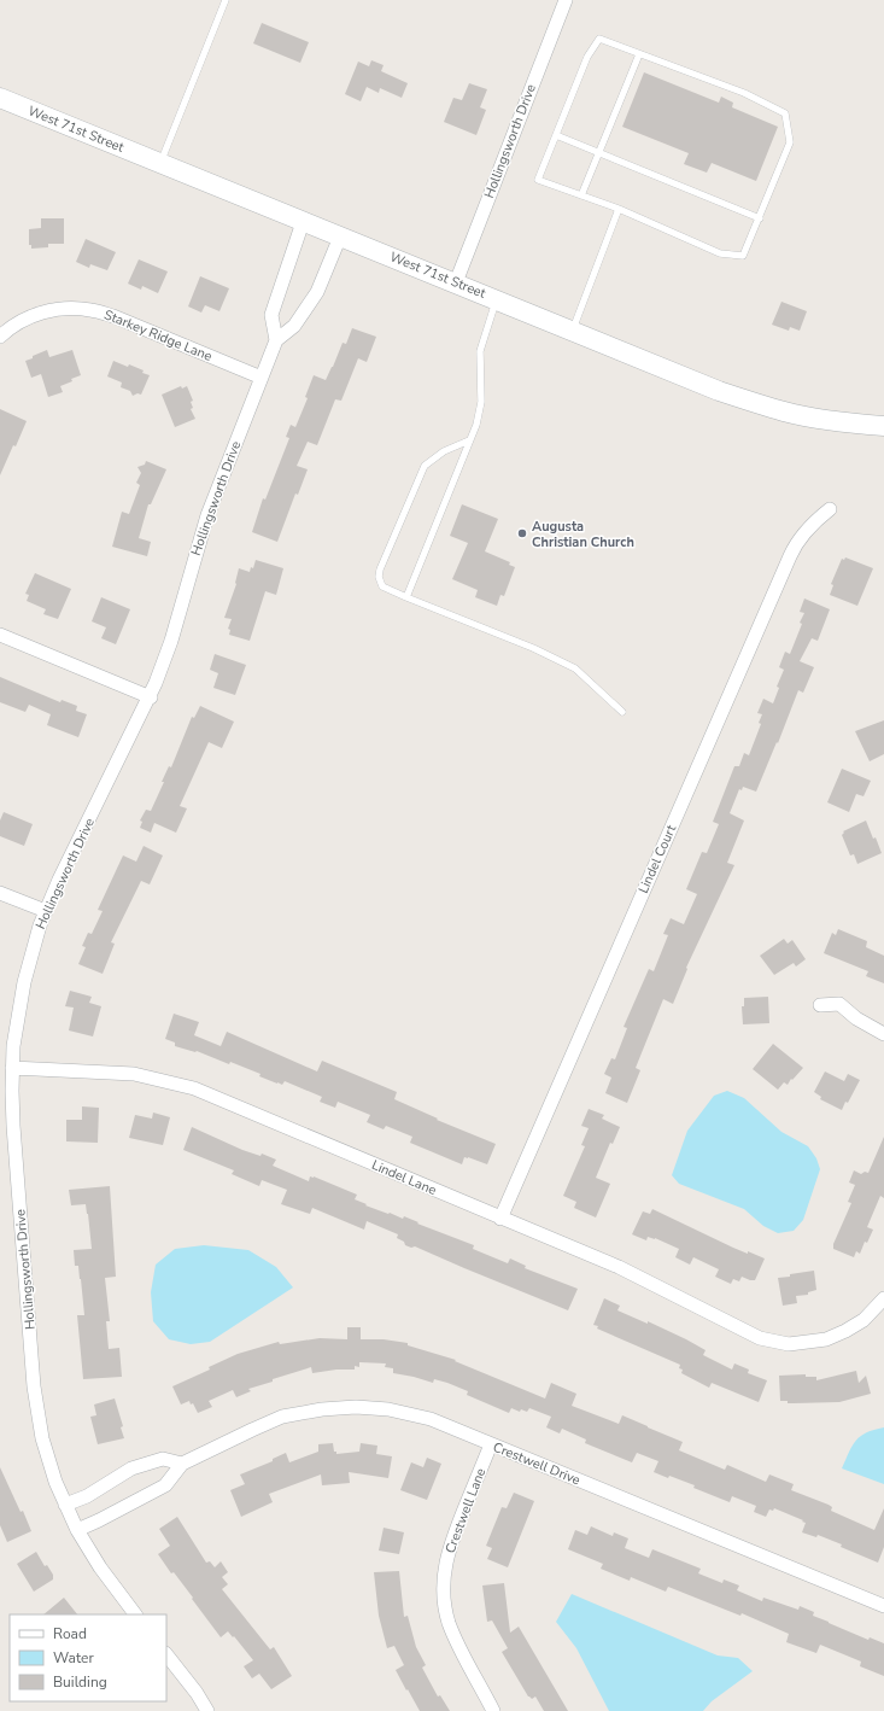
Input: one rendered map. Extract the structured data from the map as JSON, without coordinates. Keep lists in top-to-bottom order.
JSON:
{
  "streets": {
    "main road": ["West 71st Street"],
    "street": [
      "Hollingsworth Drive",
      "Starkey Ridge Lane",
      "Lindel Court",
      "Lindel Lane",
      "Crestwell Drive",
      "Crestwell Lane"
    ]
  },
  "crossings": [
    ["West 71st Street", "Hollingsworth Drive"],
    ["Hollingsworth Drive", "Starkey Ridge Lane"],
    ["Hollingsworth Drive", "Lindel Lane"],
    ["Hollingsworth Drive", "Crestwell Drive"],
    ["Lindel Court", "Lindel Lane"],
    ["Crestwell Drive", "Crestwell Lane"]
  ],
  "places": ["Augusta Christian Church"],
  "legend": ["Road", "Water", "Building"]
}
